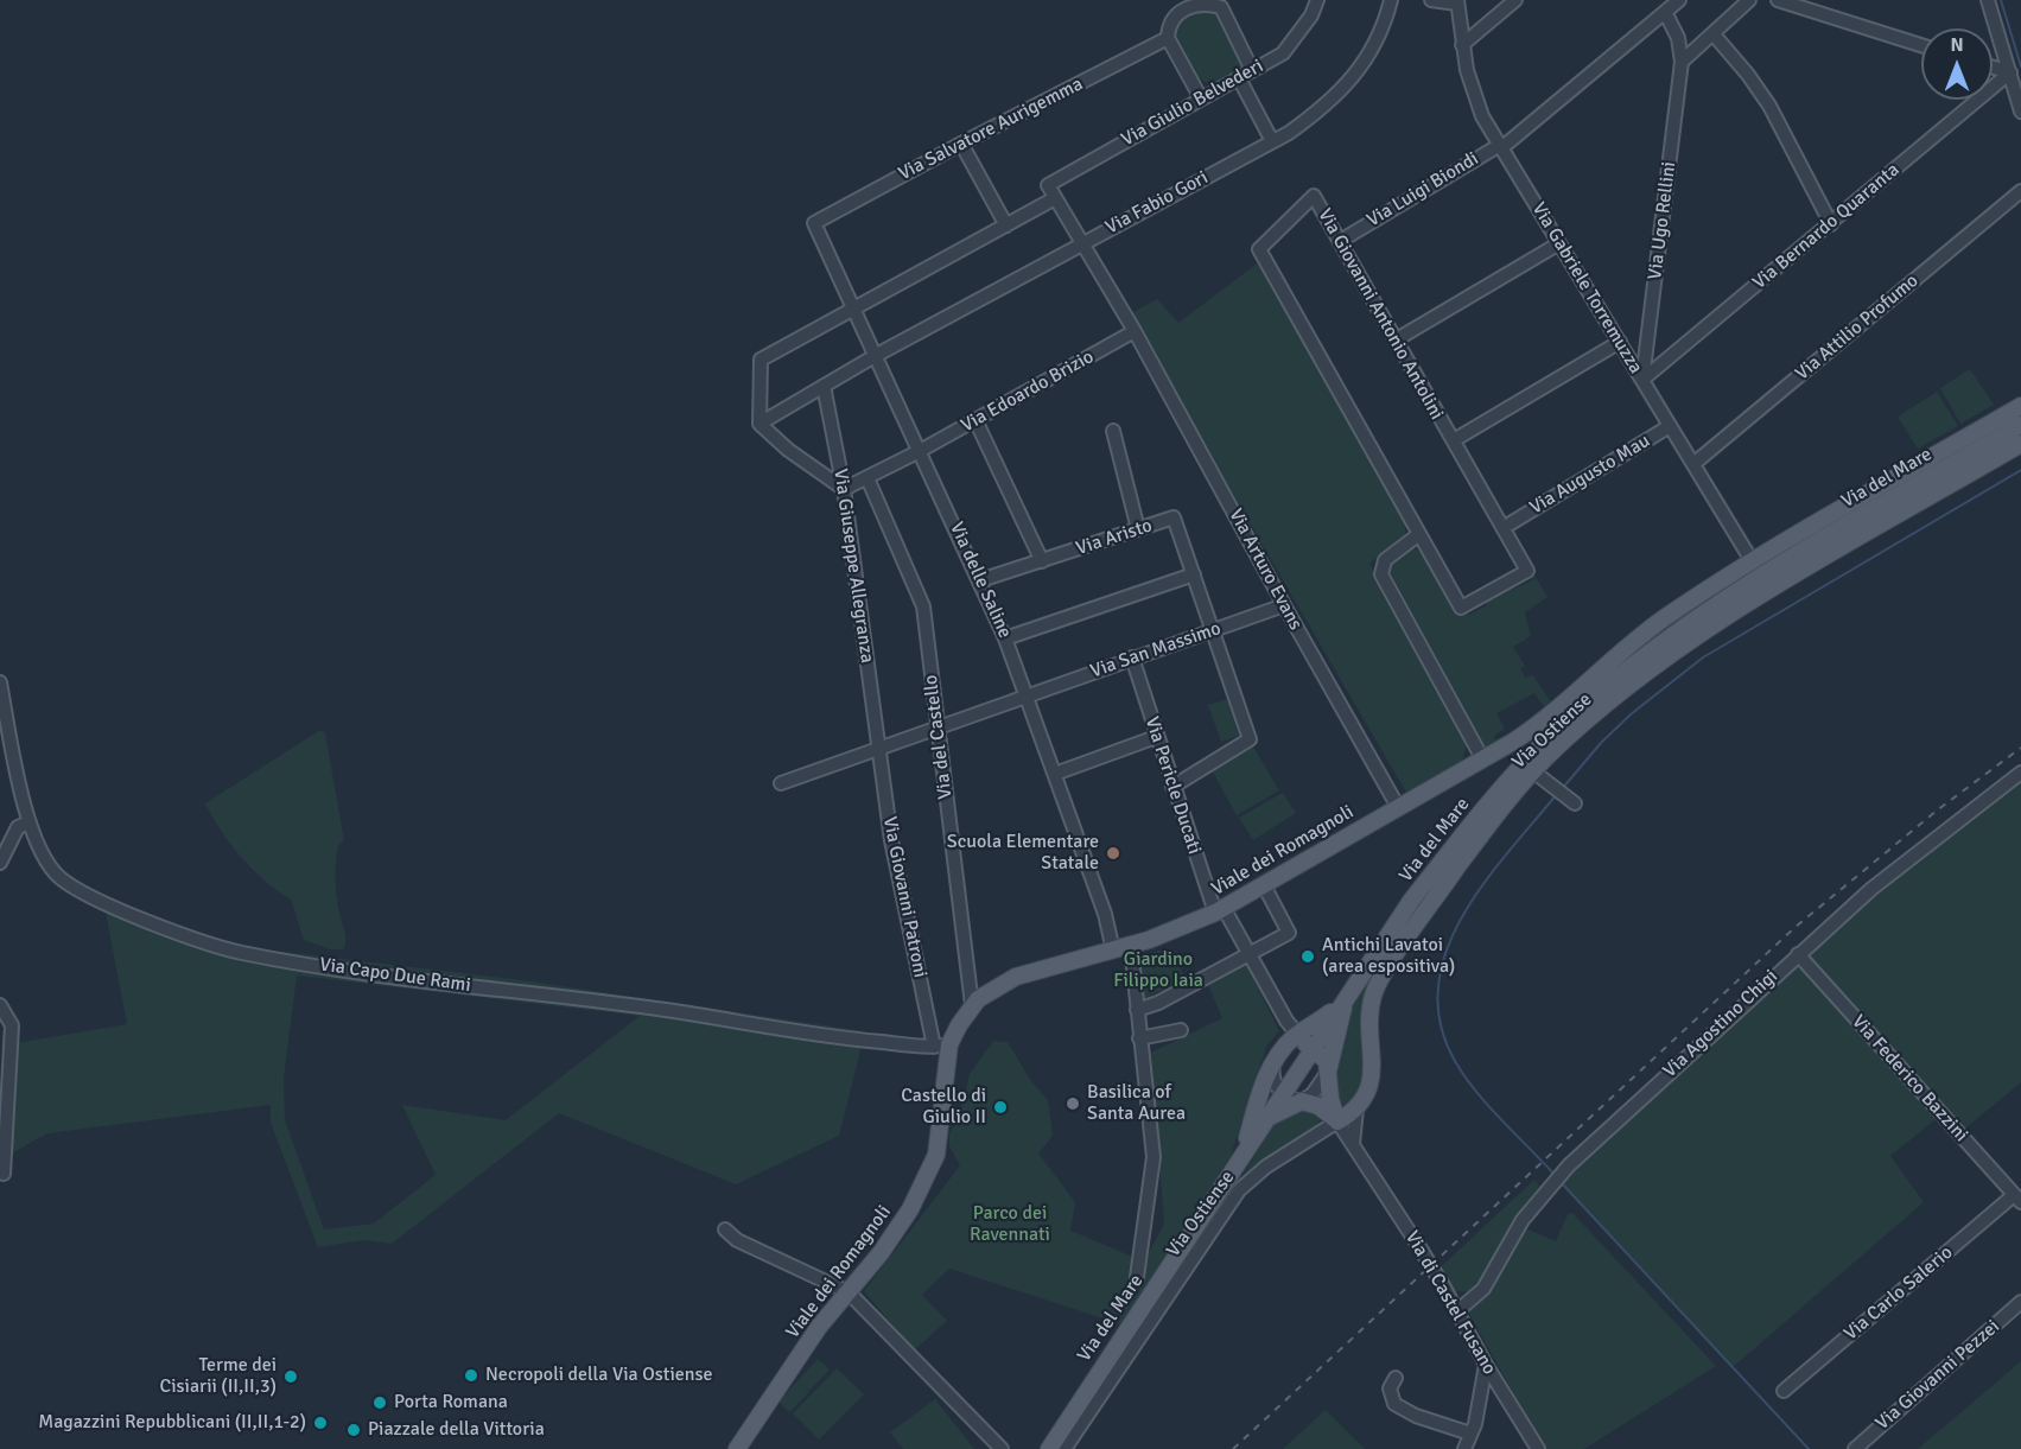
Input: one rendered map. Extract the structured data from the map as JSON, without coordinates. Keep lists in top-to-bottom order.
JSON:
{
  "streets": {
    "main road": ["Via del Mare", "Via Ostiense", "Viale dei Romagnoli"],
    "street": [
      "Via Giulio Belvederi",
      "Via Salvatore Aurigemma",
      "Via Luigi Biondi",
      "Via Fabio Gori",
      "Via Ugo Rellini",
      "Via Bernardo Quaranta",
      "Via Gabriele Torremuzza",
      "Via Giovanni Antonio Antolini",
      "Via Attilio Profumo",
      "Via Edoardo Brizio",
      "Via Augusto Mau",
      "Via Aristo",
      "Via Giuseppe Allegranza",
      "Via Arturo Evans",
      "Via delle Saline",
      "Via San Massimo",
      "Via del Castello",
      "Via Pericle Ducati",
      "Via Giovanni Patroni",
      "Via Capo Due Rami",
      "Via Agostino Chigi",
      "Via Federico Bazzini",
      "Via Carlo Salerio",
      "Via di Castel Fusano",
      "Via Giovanni Pezzei"
    ]
  },
  "crossings": [
    ["Via Giulio Belvederi", "Via Arturo Evans"],
    ["Via Salvatore Aurigemma", "Via delle Saline"],
    ["Via Luigi Biondi", "Via Gabriele Torremuzza"],
    ["Via Fabio Gori", "Via Giuseppe Allegranza"],
    ["Via Fabio Gori", "Via Arturo Evans"],
    ["Via Fabio Gori", "Via delle Saline"],
    ["Via Ugo Rellini", "Via Bernardo Quaranta"],
    ["Via Ugo Rellini", "Via Gabriele Torremuzza"],
    ["Via Bernardo Quaranta", "Via Gabriele Torremuzza"],
    ["Via Gabriele Torremuzza", "Via Attilio Profumo"],
    ["Via Gabriele Torremuzza", "Via Augusto Mau"],
    ["Via Gabriele Torremuzza", "Viale dei Romagnoli"],
    ["Via Edoardo Brizio", "Via Giuseppe Allegranza"],
    ["Via Edoardo Brizio", "Via Arturo Evans"],
    ["Via Edoardo Brizio", "Via delle Saline"],
    ["Via Edoardo Brizio", "Via del Castello"],
    ["Via del Mare", "Via Pericle Ducati"],
    ["Via Aristo", "Via delle Saline"],
    ["Via Aristo", "Via San Massimo"],
    ["Via Aristo", "Via Pericle Ducati"],
    ["Via Giuseppe Allegranza", "Via San Massimo"],
    ["Via Giuseppe Allegranza", "Via Giovanni Patroni"],
    ["Via Arturo Evans", "Via San Massimo"],
    ["Via Arturo Evans", "Viale dei Romagnoli"],
    ["Via delle Saline", "Via San Massimo"],
    ["Via delle Saline", "Viale dei Romagnoli"],
    ["Via San Massimo", "Via del Castello"],
    ["Via San Massimo", "Via Pericle Ducati"],
    ["Via San Massimo", "Via Giovanni Patroni"],
    ["Via Ostiense", "Via di Castel Fusano"],
    ["Via del Castello", "Viale dei Romagnoli"],
    ["Via Pericle Ducati", "Viale dei Romagnoli"],
    ["Viale dei Romagnoli", "Via Giovanni Patroni"],
    ["Viale dei Romagnoli", "Via Capo Due Rami"],
    ["Via Giovanni Patroni", "Via Capo Due Rami"],
    ["Via Agostino Chigi", "Via Federico Bazzini"],
    ["Via Agostino Chigi", "Via di Castel Fusano"],
    ["Via Federico Bazzini", "Via Carlo Salerio"]
  ],
  "parks": ["Giardino Filippo Iaia", "Parco dei Ravennati"],
  "places": [
    "Scuola Elementare Statale",
    "Antichi Lavatoi (area espositiva)",
    "Basilica of Santa Aurea",
    "Castello di Giulio II",
    "Necropoli della Via Ostiense",
    "Terme dei Cisiarii (II,II,3)",
    "Porta Romana",
    "Magazzini Repubblicani (II,II,1-2)",
    "Piazzale della Vittoria"
  ],
  "north": "top"
}
